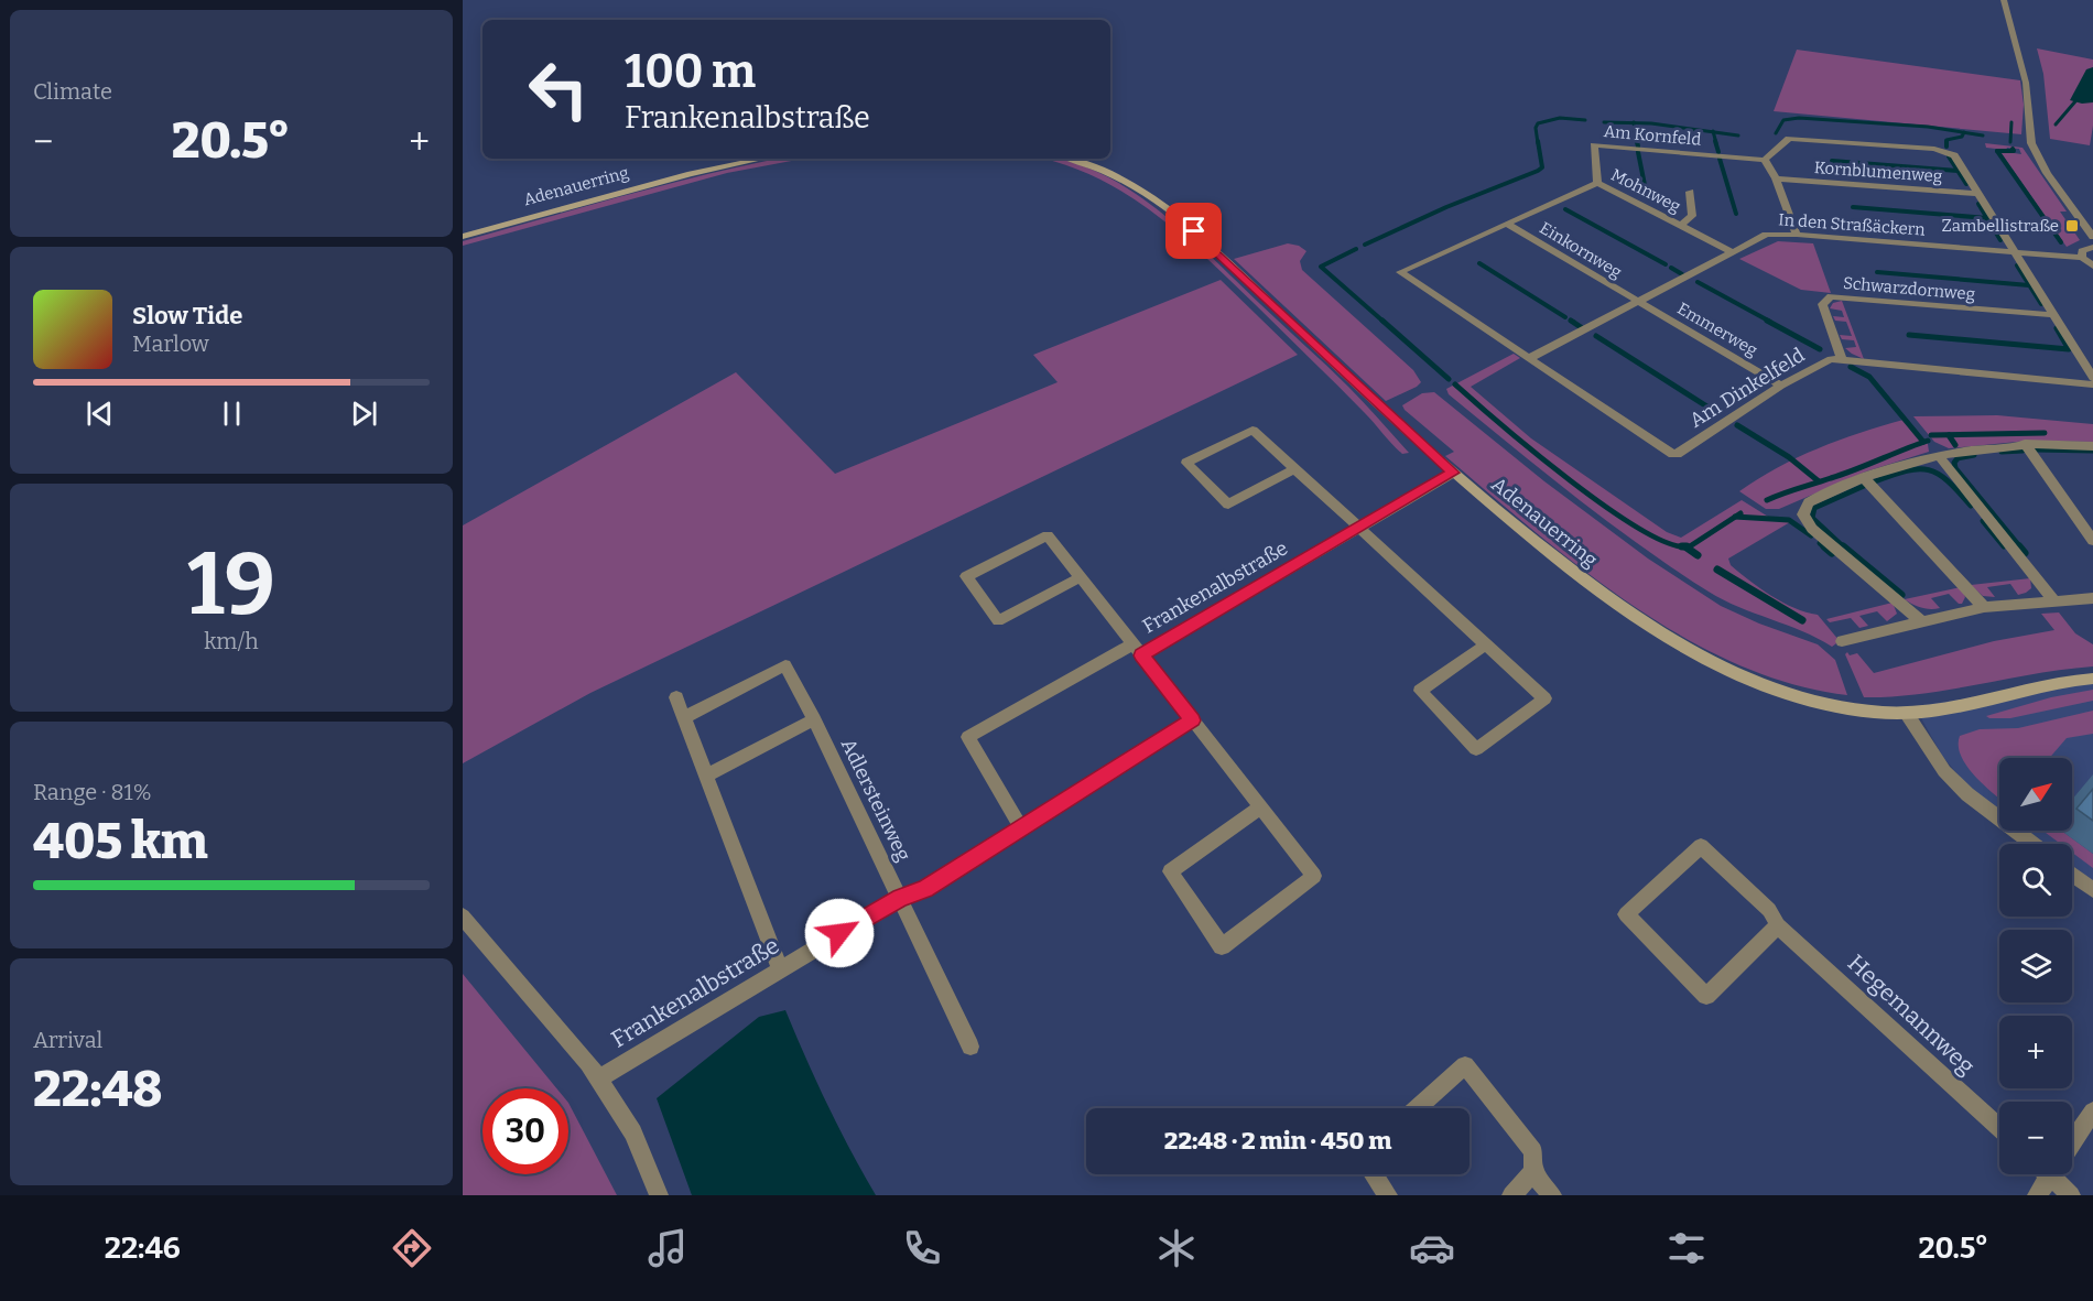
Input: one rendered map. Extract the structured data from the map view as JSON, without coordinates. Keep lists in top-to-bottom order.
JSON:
{
  "streets": {
    "main road": ["Adenauerring"],
    "street": [
      "Am Kornfeld",
      "Kornblumenweg",
      "Mohnweg",
      "In den Straßäckern",
      "Einkornweg",
      "Schwarzdornweg",
      "Emmerweg",
      "Am Dinkelfeld",
      "Frankenalbstraße",
      "Adlersteinweg",
      "Hegemannweg"
    ]
  },
  "crossings": [
    ["Am Kornfeld", "Mohnweg"],
    ["Adenauerring", "Frankenalbstraße"],
    ["Mohnweg", "In den Straßäckern"],
    ["In den Straßäckern", "Einkornweg"],
    ["In den Straßäckern", "Emmerweg"],
    ["In den Straßäckern", "Am Dinkelfeld"],
    ["Einkornweg", "Emmerweg"],
    ["Schwarzdornweg", "Am Dinkelfeld"],
    ["Emmerweg", "Am Dinkelfeld"],
    ["Frankenalbstraße", "Adlersteinweg"]
  ],
  "places": {
    "transit": ["Zambellistraße"]
  },
  "north": "top right",
  "page": {
    "tile": [
      "Climate",
      ["19", "km/h"],
      ["Range · 81%", "405 km"],
      ["Arrival", "22:48"]
    ],
    "turn": ["100 m", "Frankenalbstraße"],
    "heat": ["−", "20.5°", "+"],
    "song": ["Slow Tide", "Marlow"],
    "map_buttons": ["+", "−"],
    "limit": "30",
    "trip": "22:48 · 2 min · 450 m",
    "tabs": ["22:46", "20.5°"]
  }
}
